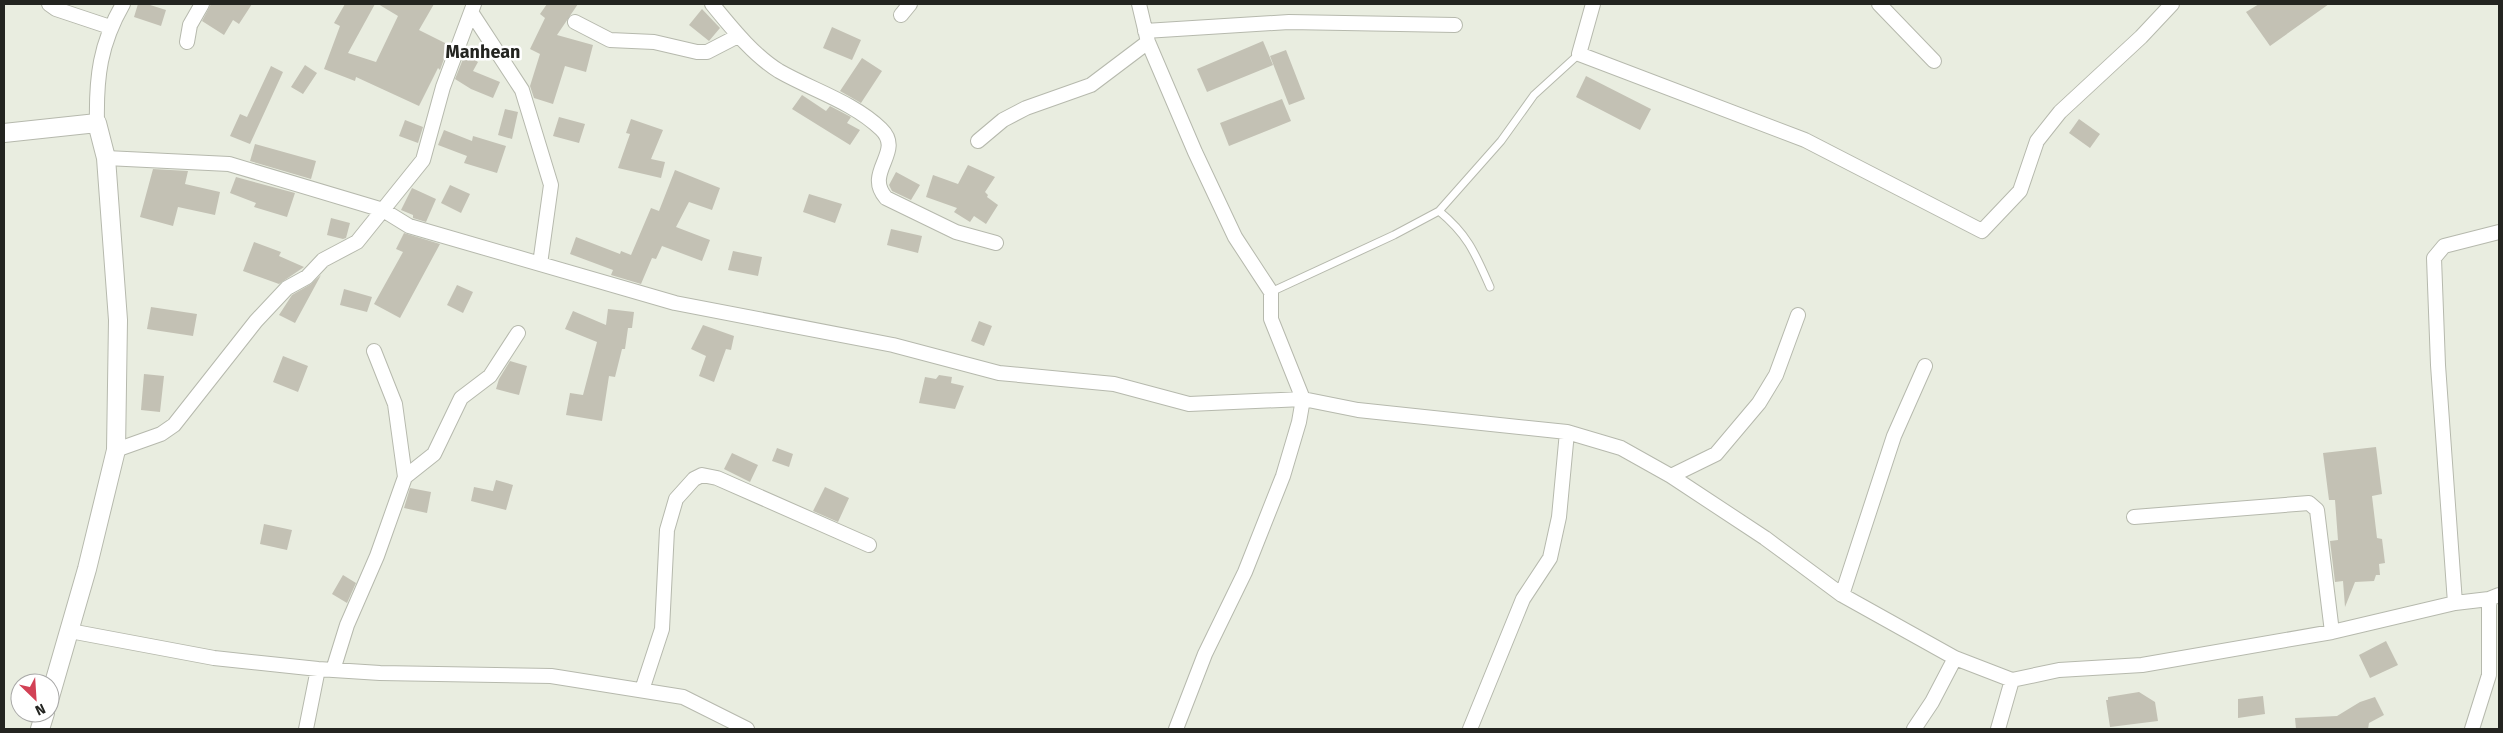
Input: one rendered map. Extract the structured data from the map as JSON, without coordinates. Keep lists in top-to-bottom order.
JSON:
{
  "districts": ["Manhean"],
  "north": "bottom right"
}
